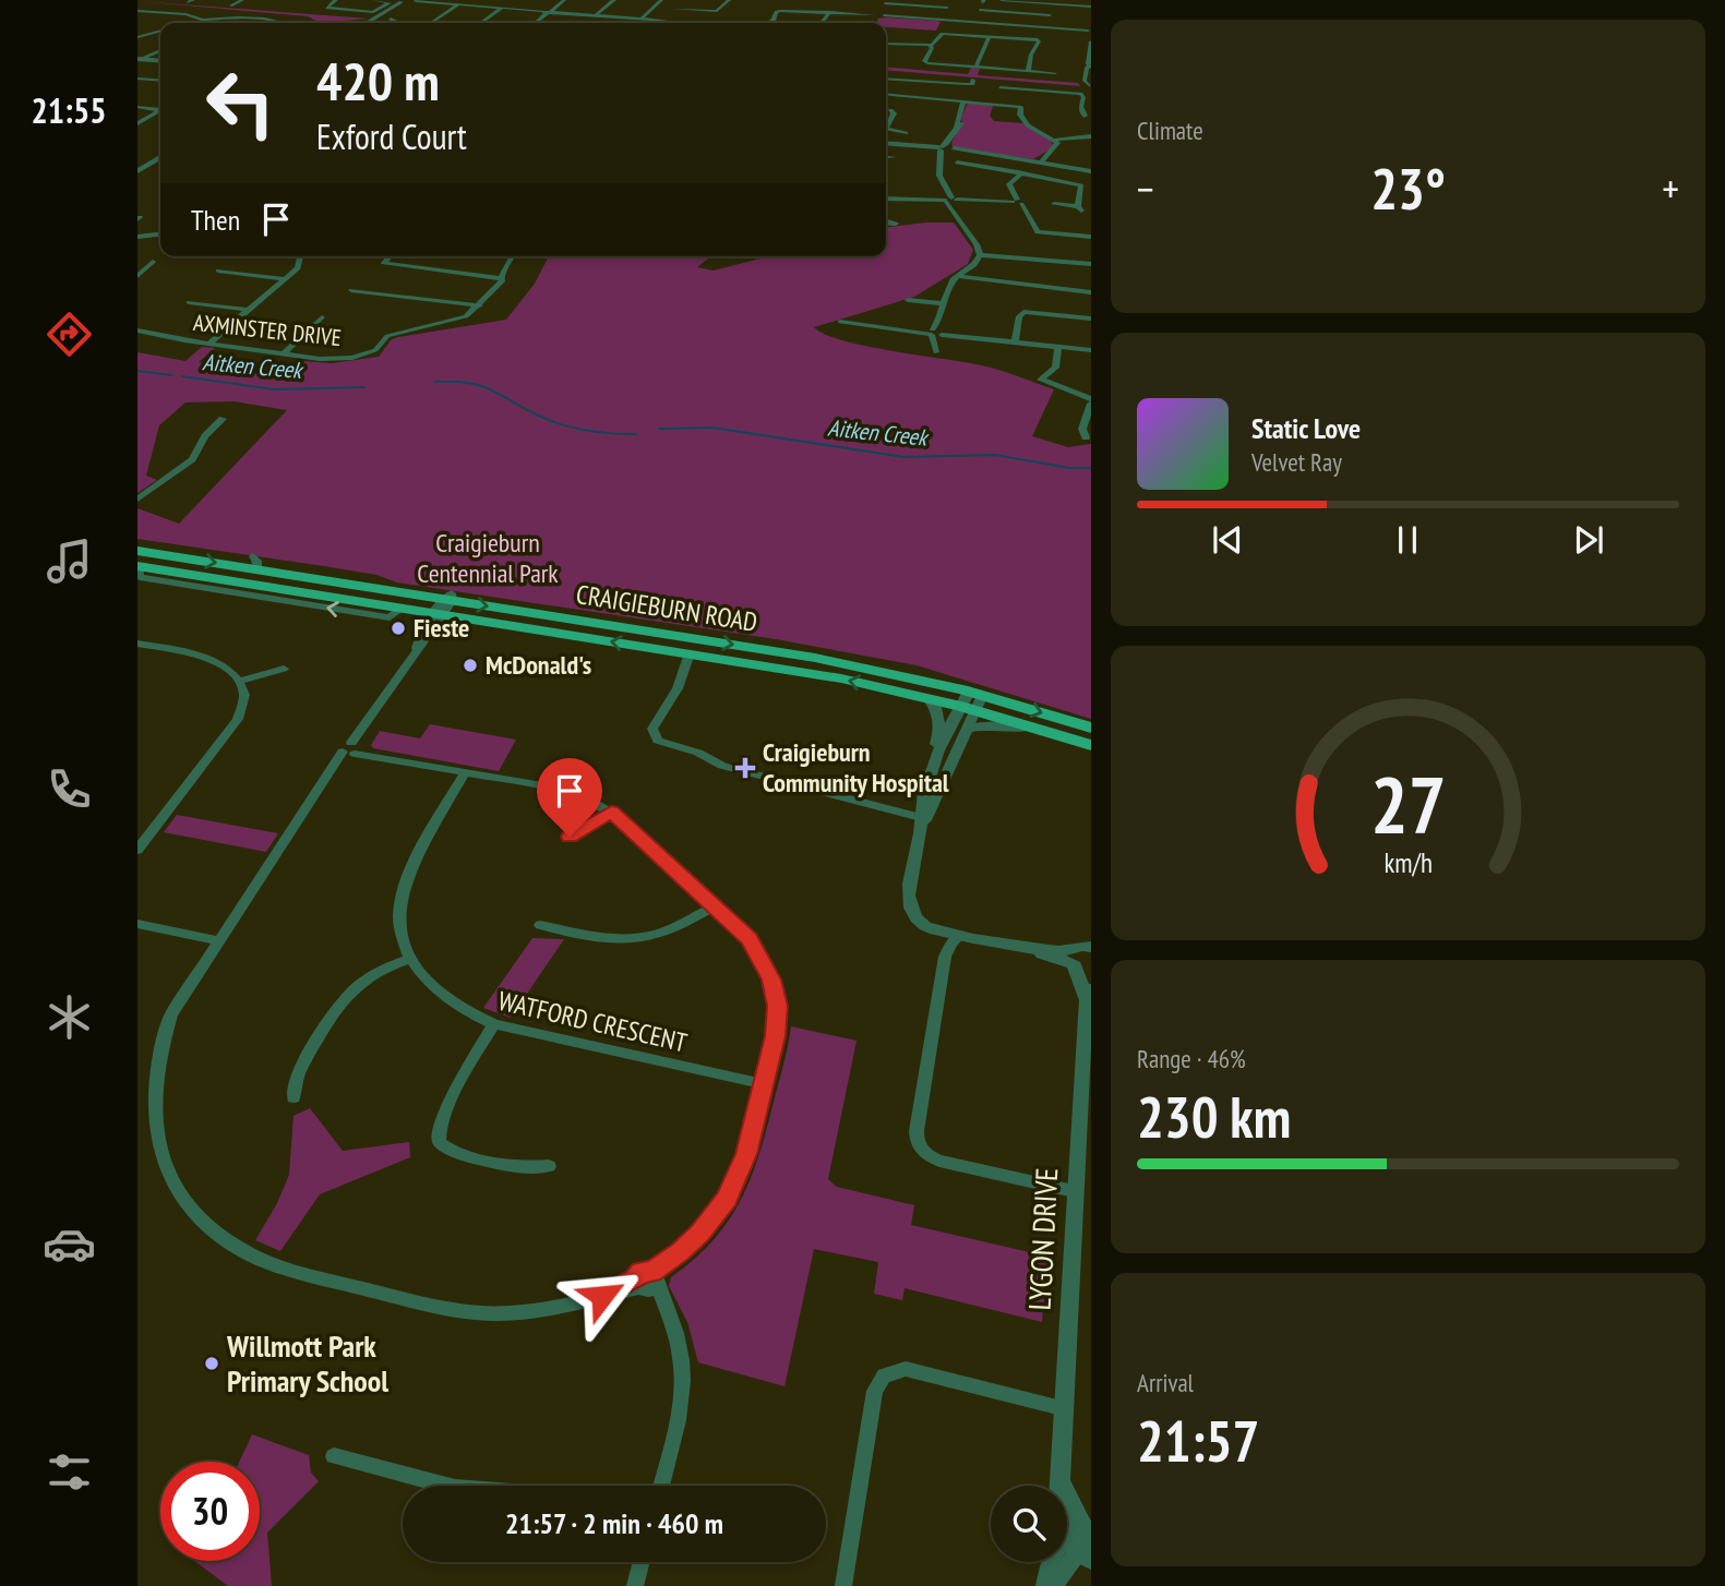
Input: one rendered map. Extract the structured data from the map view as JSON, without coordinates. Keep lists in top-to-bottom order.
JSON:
{
  "streets": {
    "main road": ["CRAIGIEBURN ROAD"],
    "street": ["AXMINSTER DRIVE", "WATFORD CRESCENT", "LYGON DRIVE"]
  },
  "water": ["Aitken Creek"],
  "parks": ["Craigieburn Centennial Park"],
  "places": {
    "other": ["Fieste", "McDonald's", "Willmott Park Primary School"],
    "health": ["Craigieburn Community Hospital"]
  },
  "page": {
    "tabs": "21:55",
    "tile": [
      "Climate",
      ["Range · 46%", "230 km"],
      ["Arrival", "21:57"]
    ],
    "turn": ["420 m", "Exford Court"],
    "heat": ["−", "23°", "+"],
    "then": "Then",
    "song": ["Static Love", "Velvet Ray"],
    "limit": "30",
    "trip": "21:57 · 2 min · 460 m",
    "gauge": ["27", "km/h"]
  }
}
